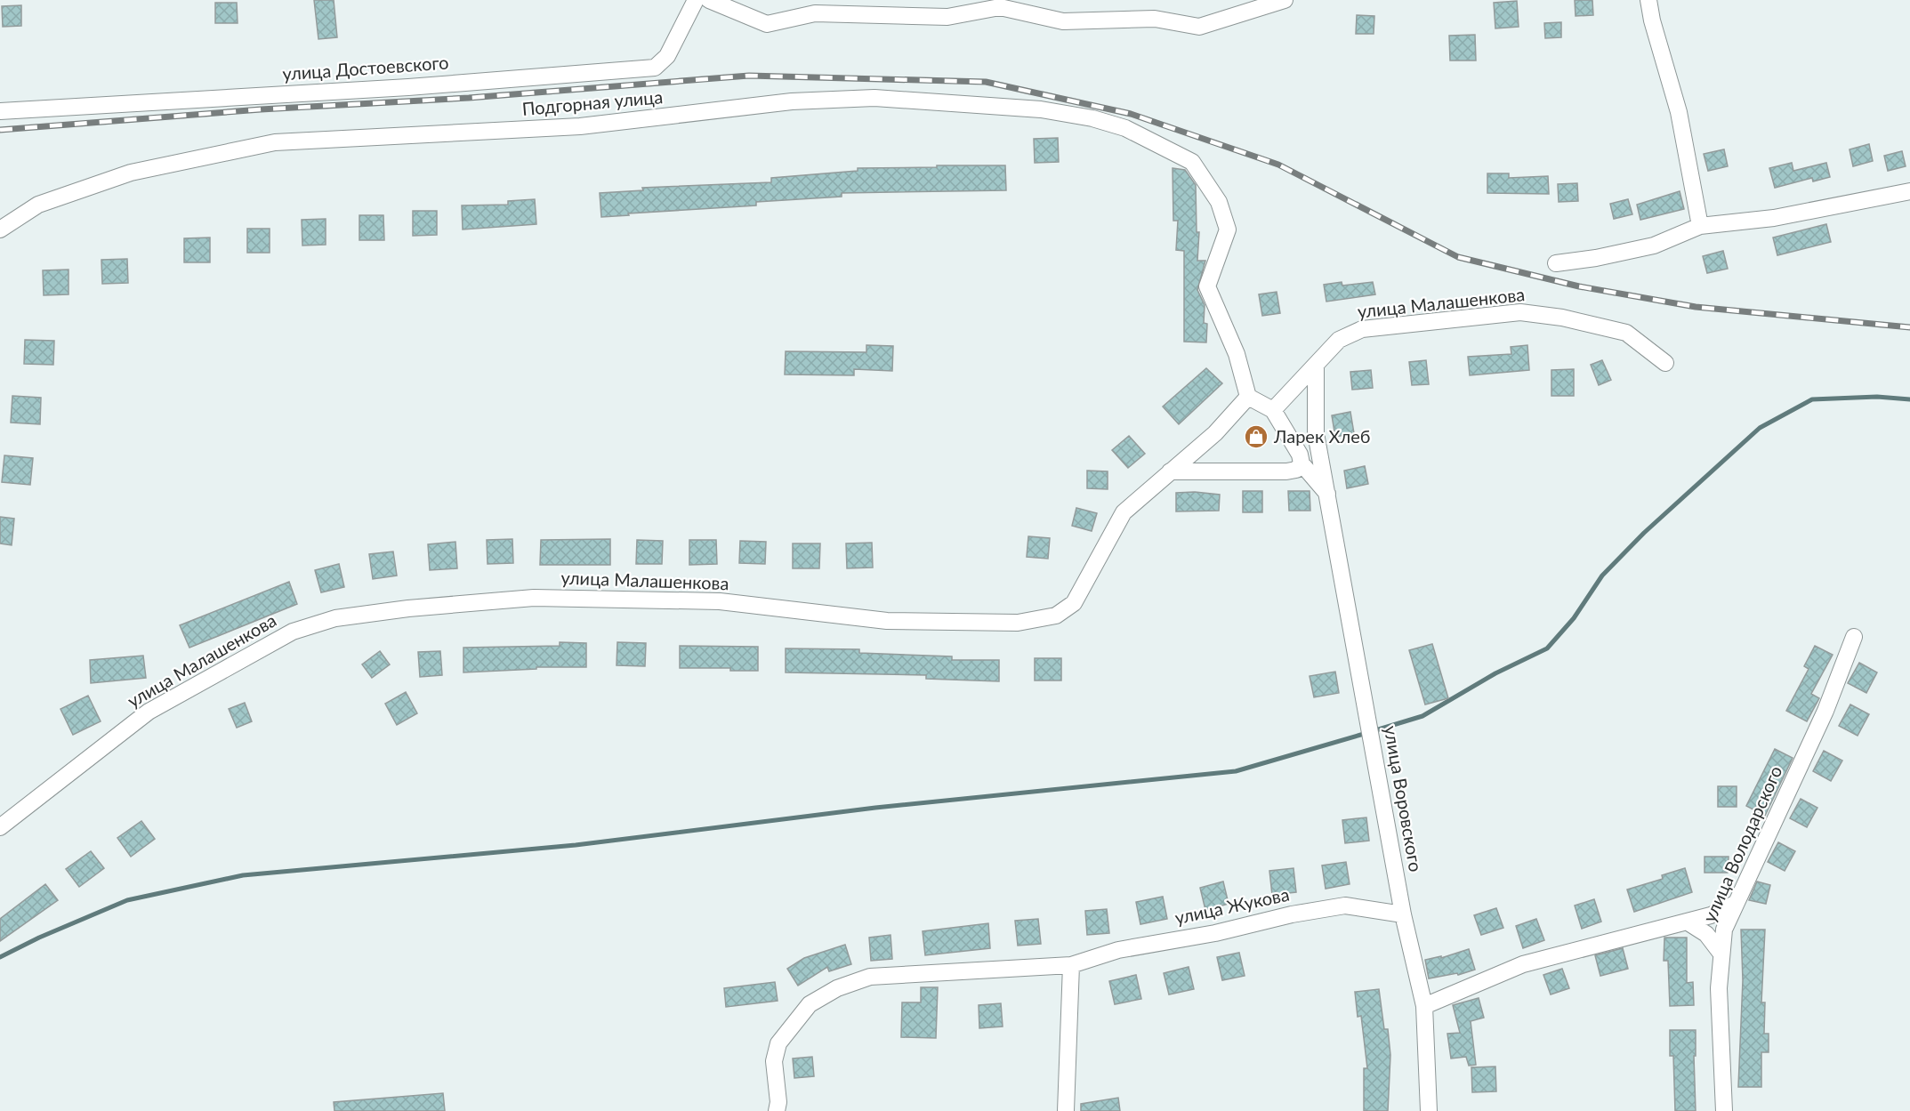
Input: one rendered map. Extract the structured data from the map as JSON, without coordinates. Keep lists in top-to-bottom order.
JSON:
{
  "streets": {
    "street": [
      "улица Достоевского",
      "Подгорная улица",
      "улица Малашенкова",
      "улица Воровского",
      "улица Володарского",
      "улица Жукова"
    ]
  },
  "crossings": [
    ["Подгорная улица", "улица Малашенкова"],
    ["улица Малашенкова", "улица Воровского"],
    ["улица Воровского", "улица Жукова"]
  ],
  "places": {
    "shop": ["Ларек Хлеб"]
  }
}
